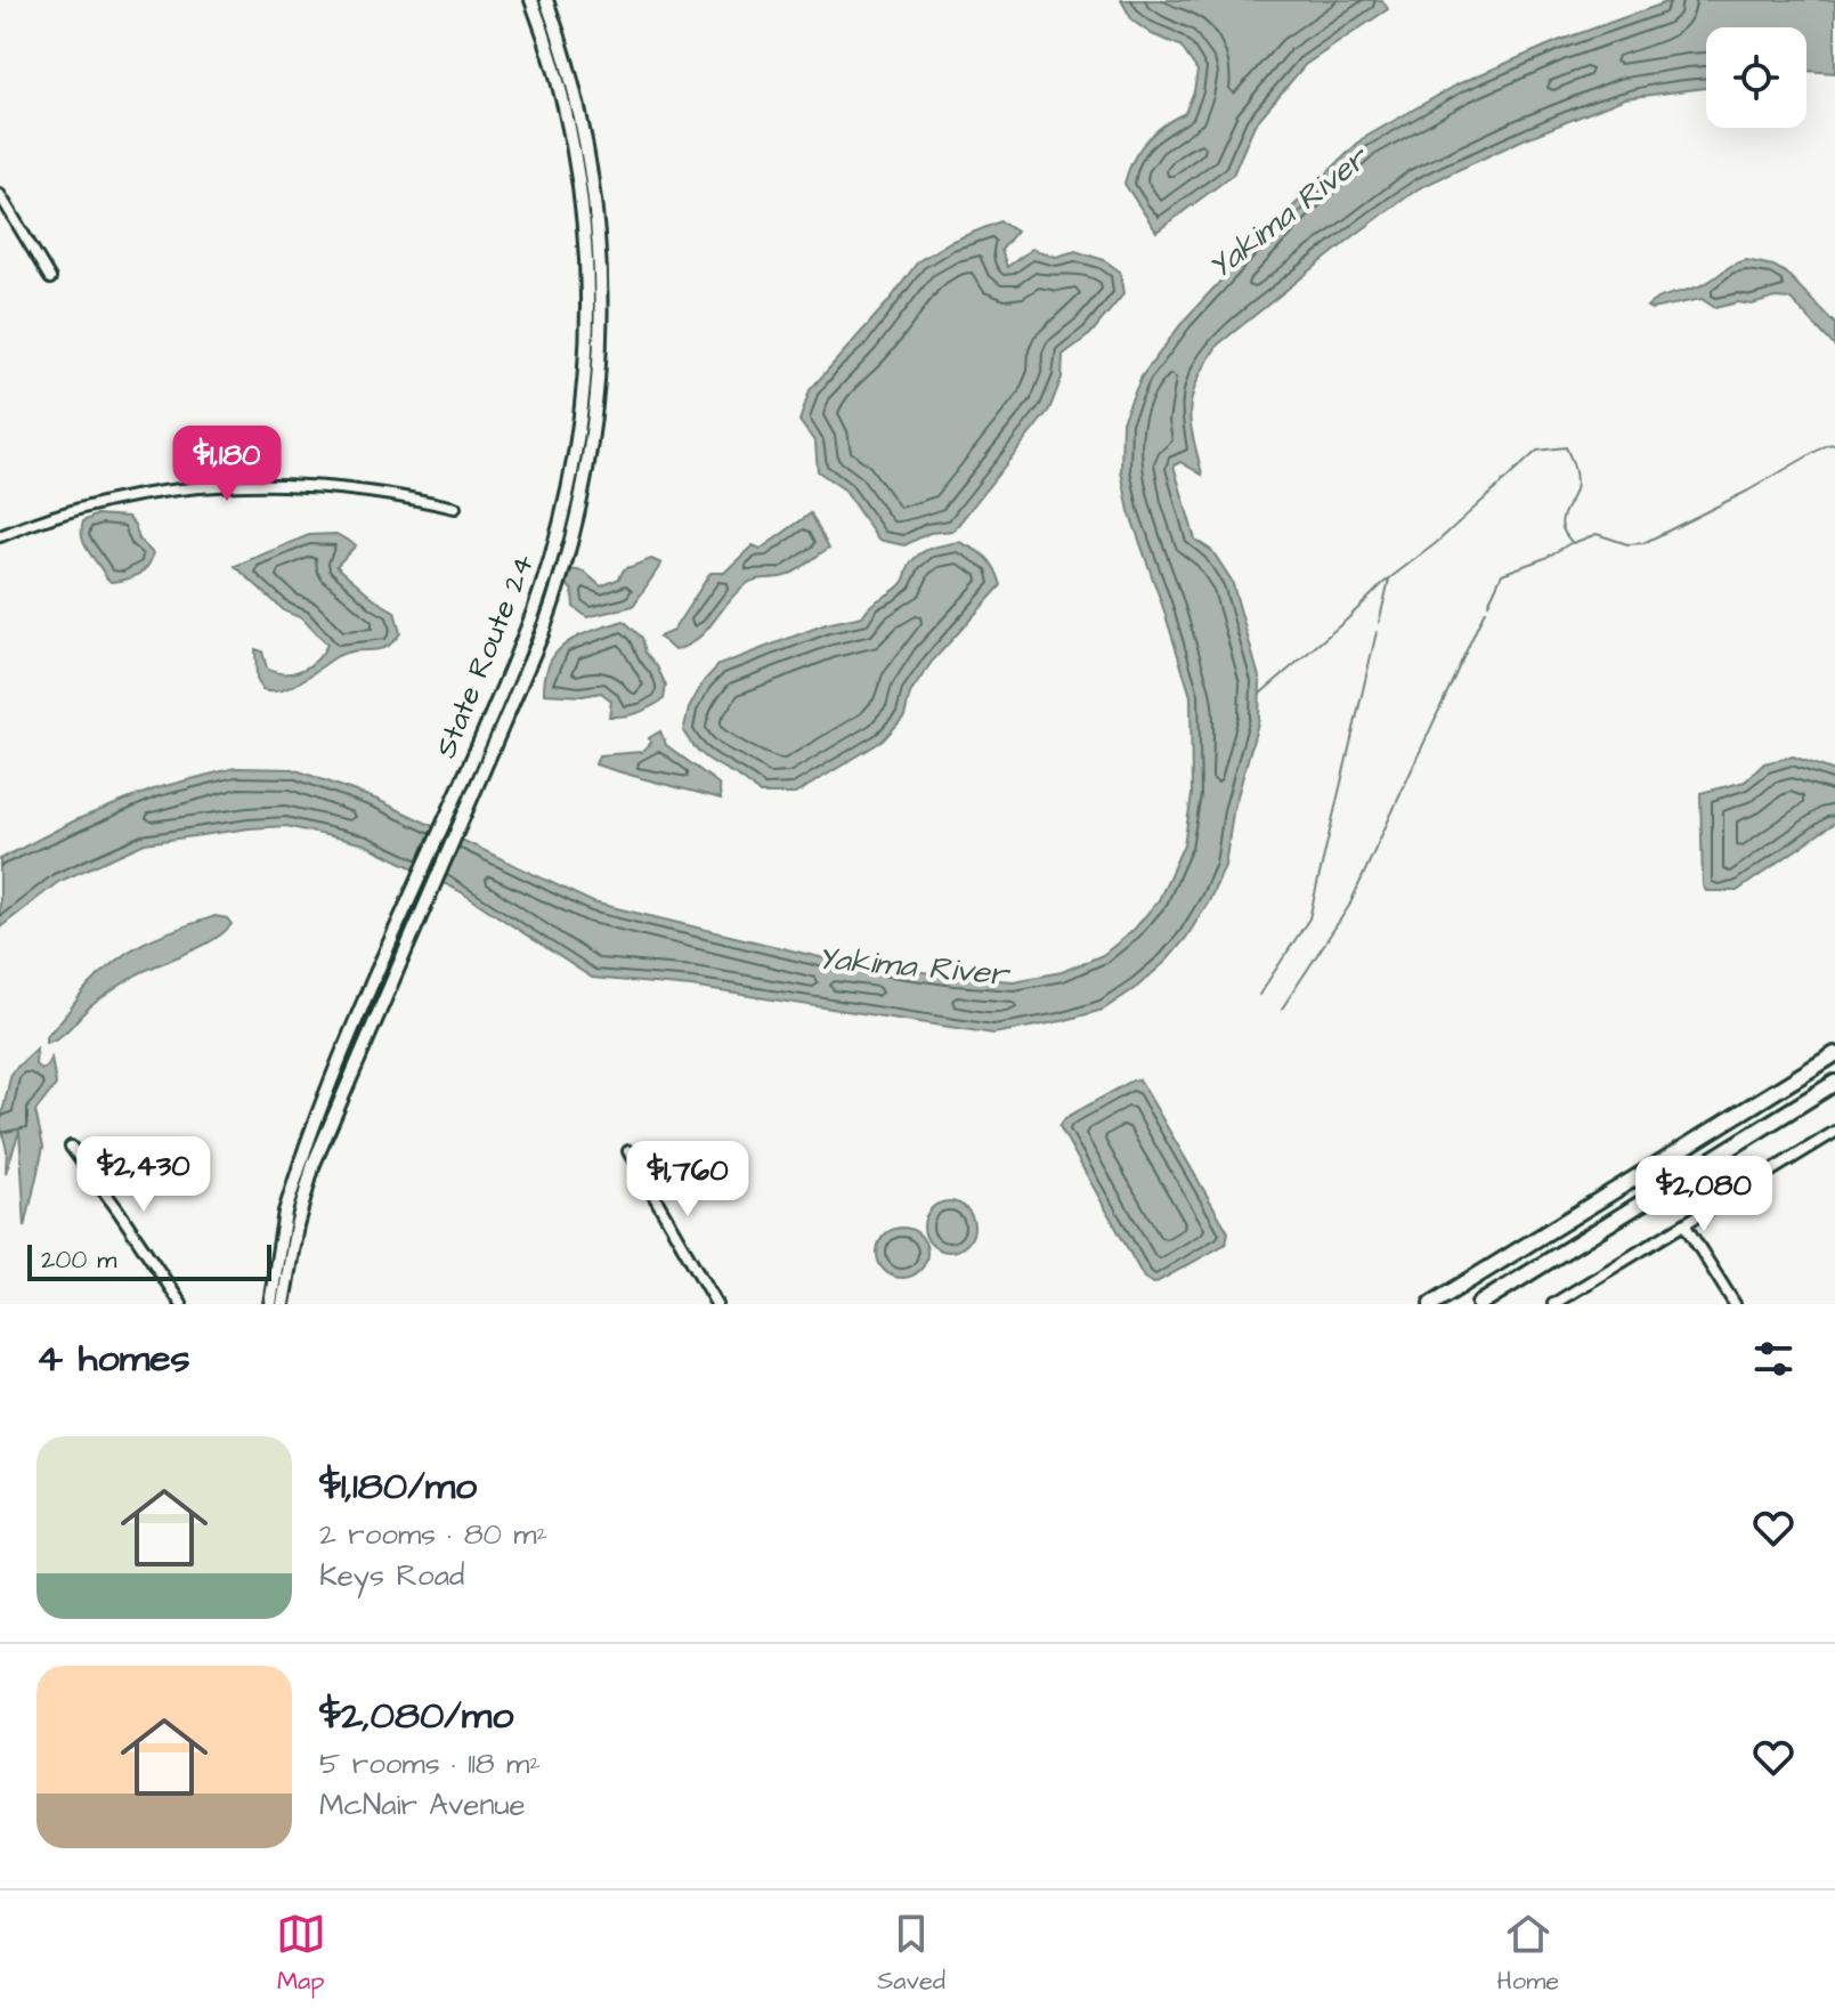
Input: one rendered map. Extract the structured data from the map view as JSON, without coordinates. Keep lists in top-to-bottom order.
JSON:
{
  "streets": {
    "main road": ["State Route 24"]
  },
  "water": ["Yakima River"],
  "scale_bar": "200 m",
  "page": {
    "price": [
      "$1,180",
      "$2,430",
      "$1,760",
      "$2,080"
    ],
    "scale": "200 m",
    "heading": "4 homes",
    "list": [
      {
        "name": "$1,180/mo",
        "note": "2 rooms · 80 m² · Keys Road"
      },
      {
        "name": "$2,080/mo",
        "note": "5 rooms · 118 m² · McNair Avenue"
      }
    ],
    "tabs": ["Map", "Saved", "Home"]
  }
}
